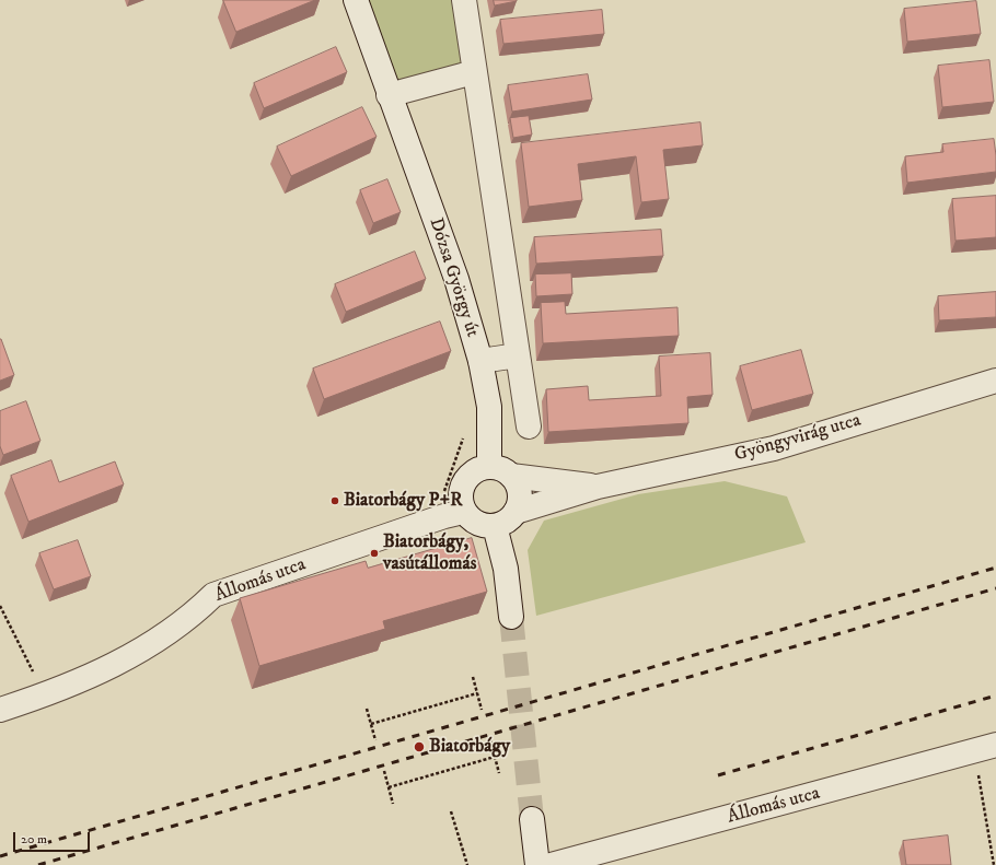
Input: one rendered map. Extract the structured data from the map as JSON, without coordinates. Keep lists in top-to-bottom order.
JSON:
{
  "streets": {
    "street": ["Dózsa György út", "Gyöngyvirág utca", "Állomás utca"]
  },
  "crossings": [
    ["Dózsa György út", "Gyöngyvirág utca"],
    ["Dózsa György út", "Állomás utca"],
    ["Gyöngyvirág utca", "Állomás utca"]
  ],
  "places": ["Biatorbágy P+R", "Biatorbágy, vasútállomás", "Biatorbágy"],
  "scale_bar": "20 m"
}
